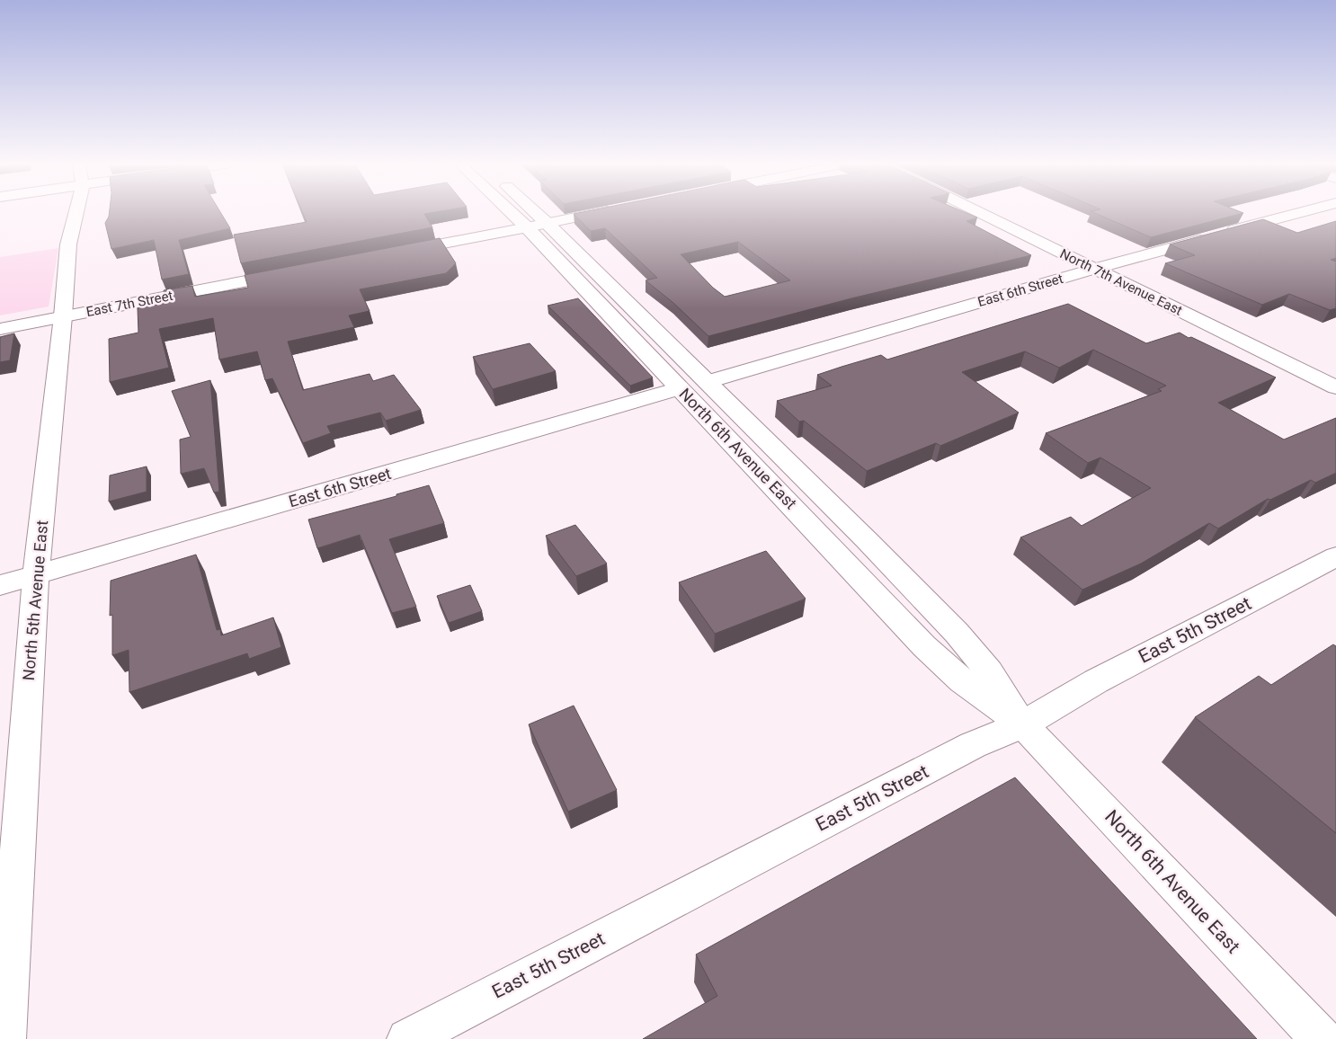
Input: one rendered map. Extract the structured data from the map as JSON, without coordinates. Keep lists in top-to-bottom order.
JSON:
{
  "streets": {
    "street": [
      "North 7th Avenue East",
      "East 6th Street",
      "East 7th Street",
      "North 6th Avenue East",
      "North 5th Avenue East",
      "East 5th Street"
    ]
  },
  "crossings": [
    ["North 7th Avenue East", "East 6th Street"],
    ["East 6th Street", "North 6th Avenue East"],
    ["East 6th Street", "North 5th Avenue East"],
    ["East 7th Street", "North 5th Avenue East"],
    ["North 6th Avenue East", "East 5th Street"]
  ]
}
